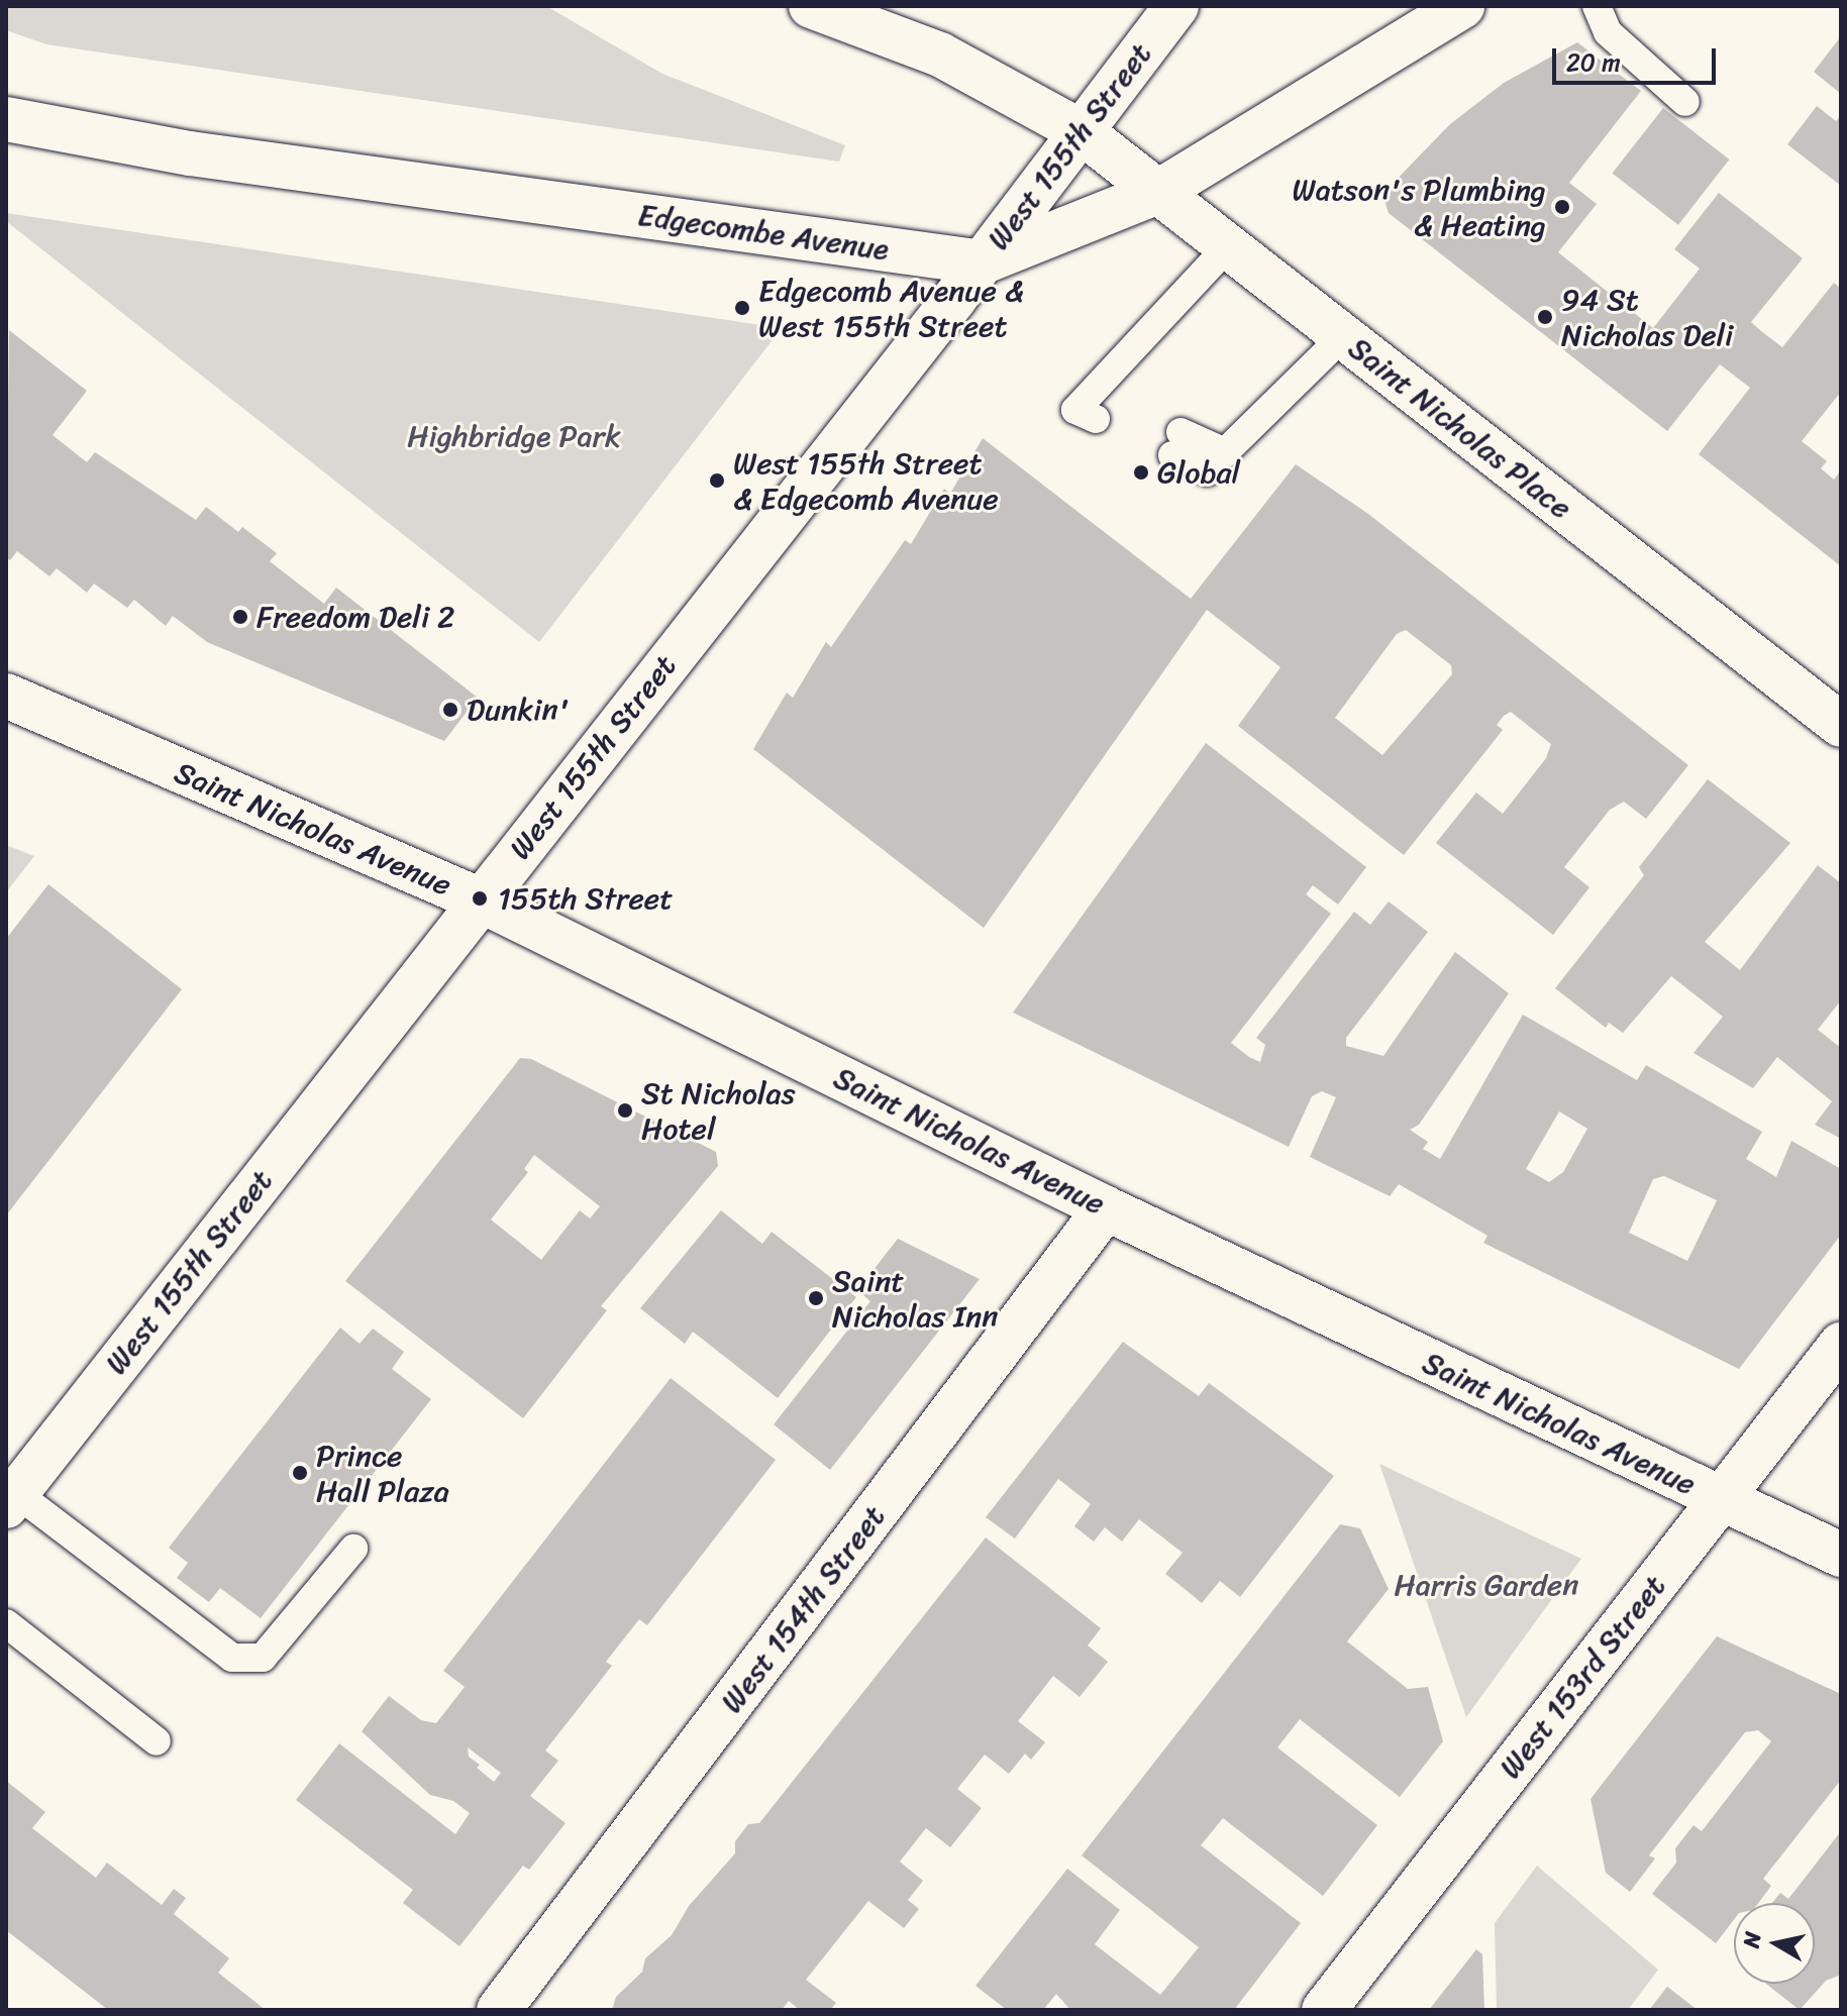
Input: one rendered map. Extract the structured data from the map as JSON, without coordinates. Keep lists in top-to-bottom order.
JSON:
{
  "streets": {
    "street": [
      "West 155th Street",
      "Edgecombe Avenue",
      "Saint Nicholas Place",
      "Saint Nicholas Avenue",
      "West 154th Street",
      "West 153rd Street"
    ]
  },
  "crossings": [
    ["West 155th Street", "Edgecombe Avenue"],
    ["West 155th Street", "Saint Nicholas Place"],
    ["West 155th Street", "Saint Nicholas Avenue"],
    ["Edgecombe Avenue", "Saint Nicholas Place"],
    ["Saint Nicholas Avenue", "West 154th Street"],
    ["Saint Nicholas Avenue", "West 153rd Street"]
  ],
  "parks": ["Highbridge Park", "Harris Garden"],
  "places": [
    "Watson's Plumbing & Heating",
    "Edgecomb Avenue & West 155th Street",
    "94 St Nicholas Deli",
    "Global",
    "West 155th Street & Edgecomb Avenue",
    "Freedom Deli 2",
    "Dunkin'",
    "155th Street",
    "St Nicholas Hotel",
    "Saint Nicholas Inn",
    "Prince Hall Plaza"
  ],
  "scale_bar": "20 m",
  "north": "left"
}
